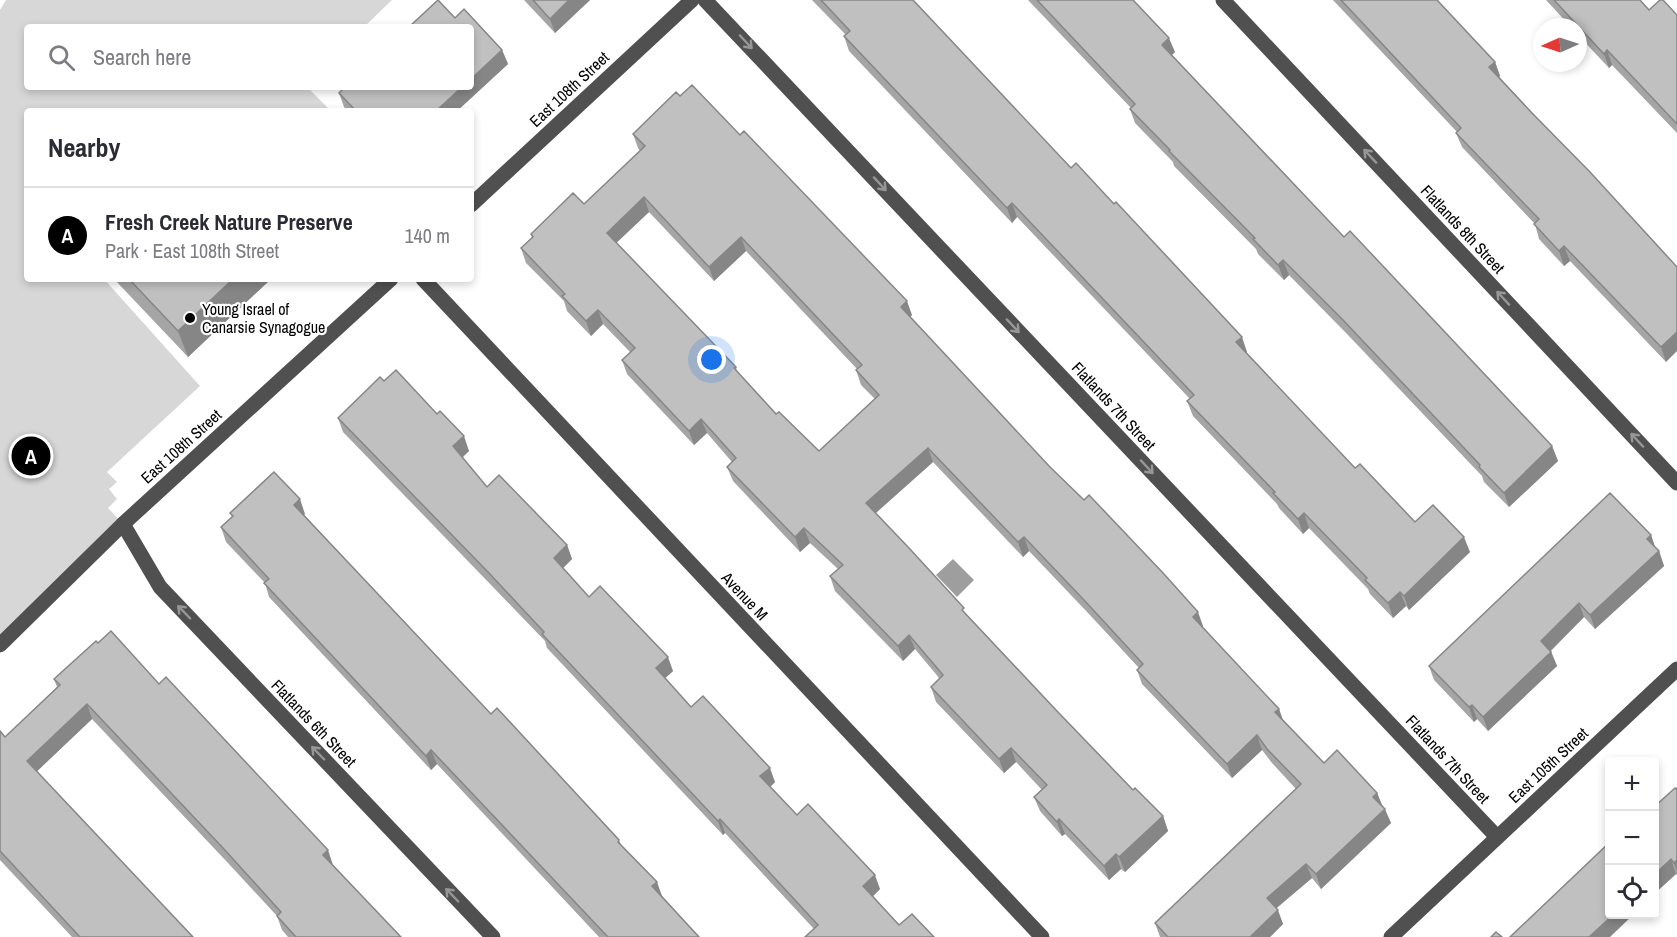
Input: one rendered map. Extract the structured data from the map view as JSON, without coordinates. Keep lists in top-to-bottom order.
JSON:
{
  "streets": {
    "street": [
      "East 108th Street",
      "Flatlands 8th Street",
      "Flatlands 7th Street",
      "Avenue M",
      "Flatlands 6th Street",
      "East 105th Street"
    ]
  },
  "crossings": [
    ["East 108th Street", "Flatlands 6th Street"],
    ["Flatlands 7th Street", "East 105th Street"]
  ],
  "one_way": ["Flatlands 8th Street", "Flatlands 7th Street", "Flatlands 6th Street"],
  "places": ["Young Israel of Canarsie Synagogue"],
  "north": "left",
  "page": {
    "search": "Search here",
    "heading": "Nearby",
    "list": [
      {
        "mark": "A",
        "name": "Fresh Creek Nature Preserve",
        "note": "Park · East 108th Street",
        "value": "140 m"
      }
    ],
    "pins": "A",
    "map_buttons": ["+", "−"]
  }
}
